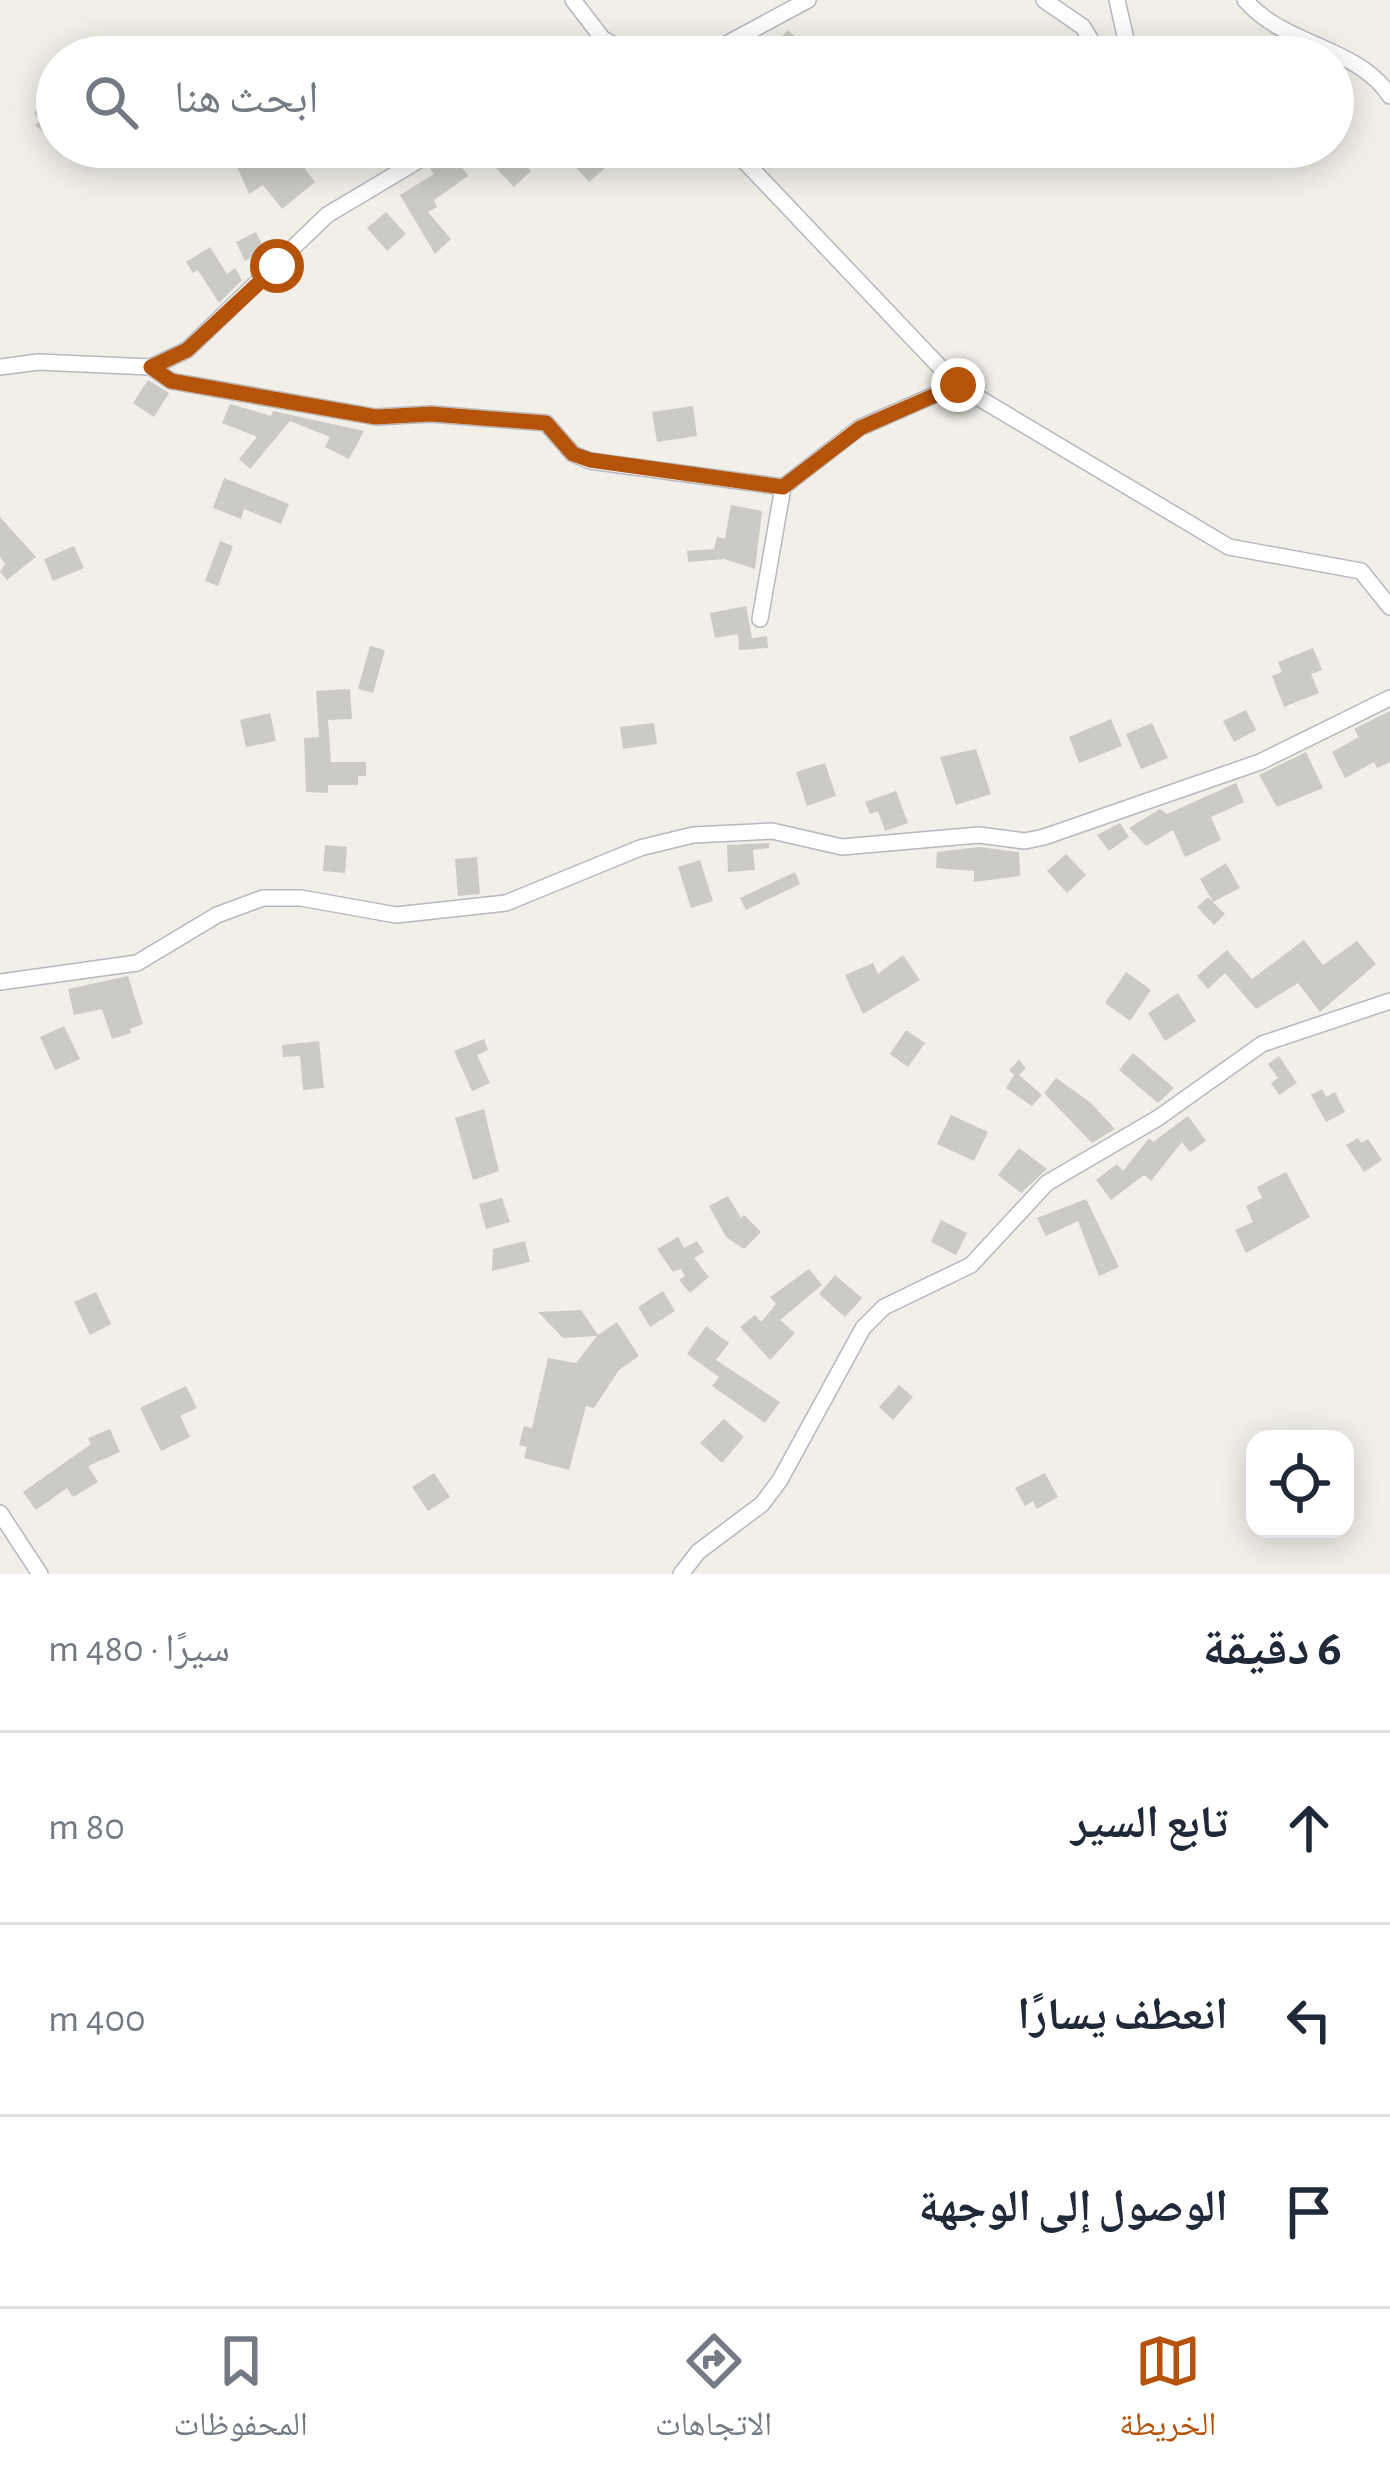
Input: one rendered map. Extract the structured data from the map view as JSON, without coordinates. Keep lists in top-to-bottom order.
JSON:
{
  "page": {
    "search": "ابحث هنا",
    "heading": ["6 دقيقة", "سيرًا · 480 m"],
    "list": [
      ["تابع السير", "80 m"],
      ["انعطف يسارًا", "400 m"],
      "الوصول إلى الوجهة"
    ],
    "nav": ["الخريطة", "الاتجاهات", "المحفوظات"]
  }
}
